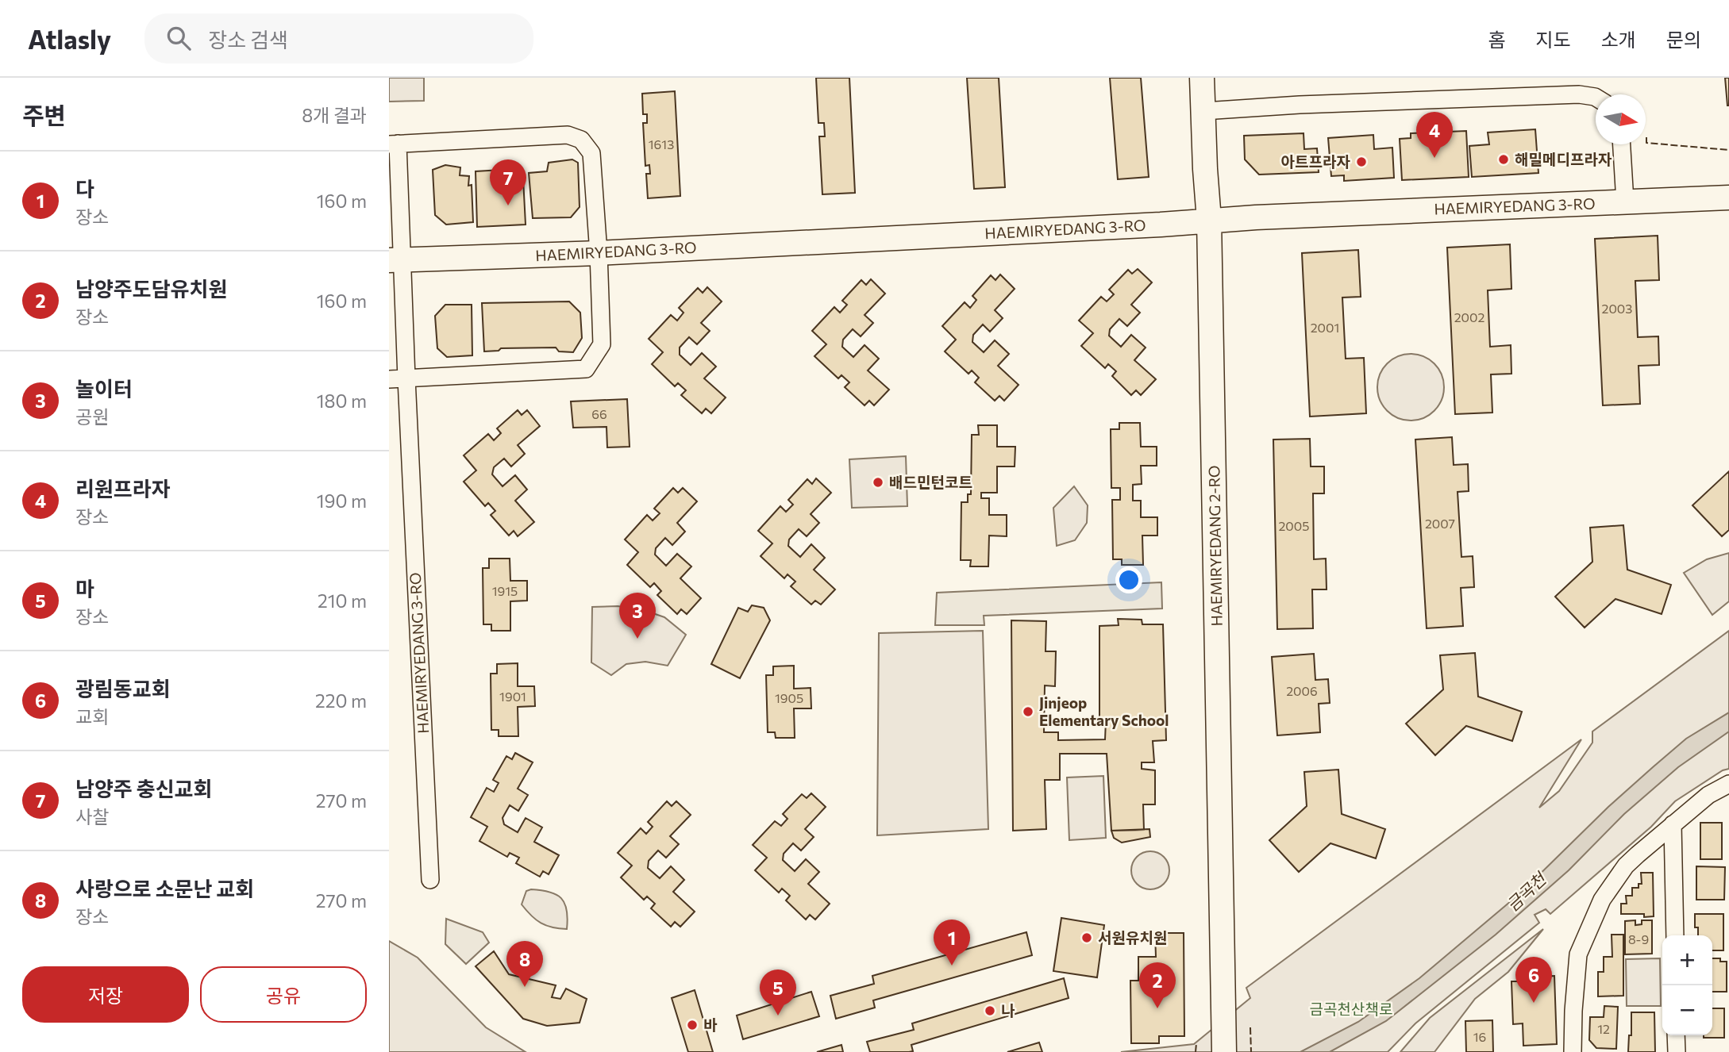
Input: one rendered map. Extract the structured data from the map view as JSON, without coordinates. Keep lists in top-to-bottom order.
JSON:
{
  "streets": {
    "street": ["HAEMIRYEDANG 3-RO", "HAEMIRYEDANG 2-RO"]
  },
  "crossings": [
    ["HAEMIRYEDANG 3-RO", "HAEMIRYEDANG 2-RO"]
  ],
  "water": ["금곡천"],
  "parks": ["금곡천산책로"],
  "places": [
    "해밀메디프라자",
    "아트프라자",
    "배드민턴코트",
    "Jinjeop Elementary School",
    "서원유치원",
    "나",
    "바"
  ],
  "house_numbers": [
    "1613",
    "2003",
    "2002",
    "2001",
    "66",
    "2007",
    "2005",
    "1915",
    "2006",
    "1901",
    "1905",
    "8-9",
    "12",
    "16"
  ],
  "north": "right",
  "page": {
    "header": "Atlasly",
    "search": "장소 검색",
    "nav": [
      "홈",
      "지도",
      "소개",
      "문의"
    ],
    "heading": ["주변", "8개 결과"],
    "pins": [
      "4",
      "7",
      "3",
      "1",
      "8",
      "6",
      "2",
      "5"
    ],
    "list": [
      {
        "mark": "1",
        "name": "다",
        "note": "장소",
        "value": "160 m"
      },
      {
        "mark": "2",
        "name": "남양주도담유치원",
        "note": "장소",
        "value": "160 m"
      },
      {
        "mark": "3",
        "name": "놀이터",
        "note": "공원",
        "value": "180 m"
      },
      {
        "mark": "4",
        "name": "리원프라자",
        "note": "장소",
        "value": "190 m"
      },
      {
        "mark": "5",
        "name": "마",
        "note": "장소",
        "value": "210 m"
      },
      {
        "mark": "6",
        "name": "광림동교회",
        "note": "교회",
        "value": "220 m"
      },
      {
        "mark": "7",
        "name": "남양주 충신교회",
        "note": "사찰",
        "value": "270 m"
      },
      {
        "mark": "8",
        "name": "사랑으로 소문난 교회",
        "note": "장소",
        "value": "270 m"
      }
    ],
    "map_buttons": ["+", "−"],
    "buttons": ["저장", "공유"]
  }
}
